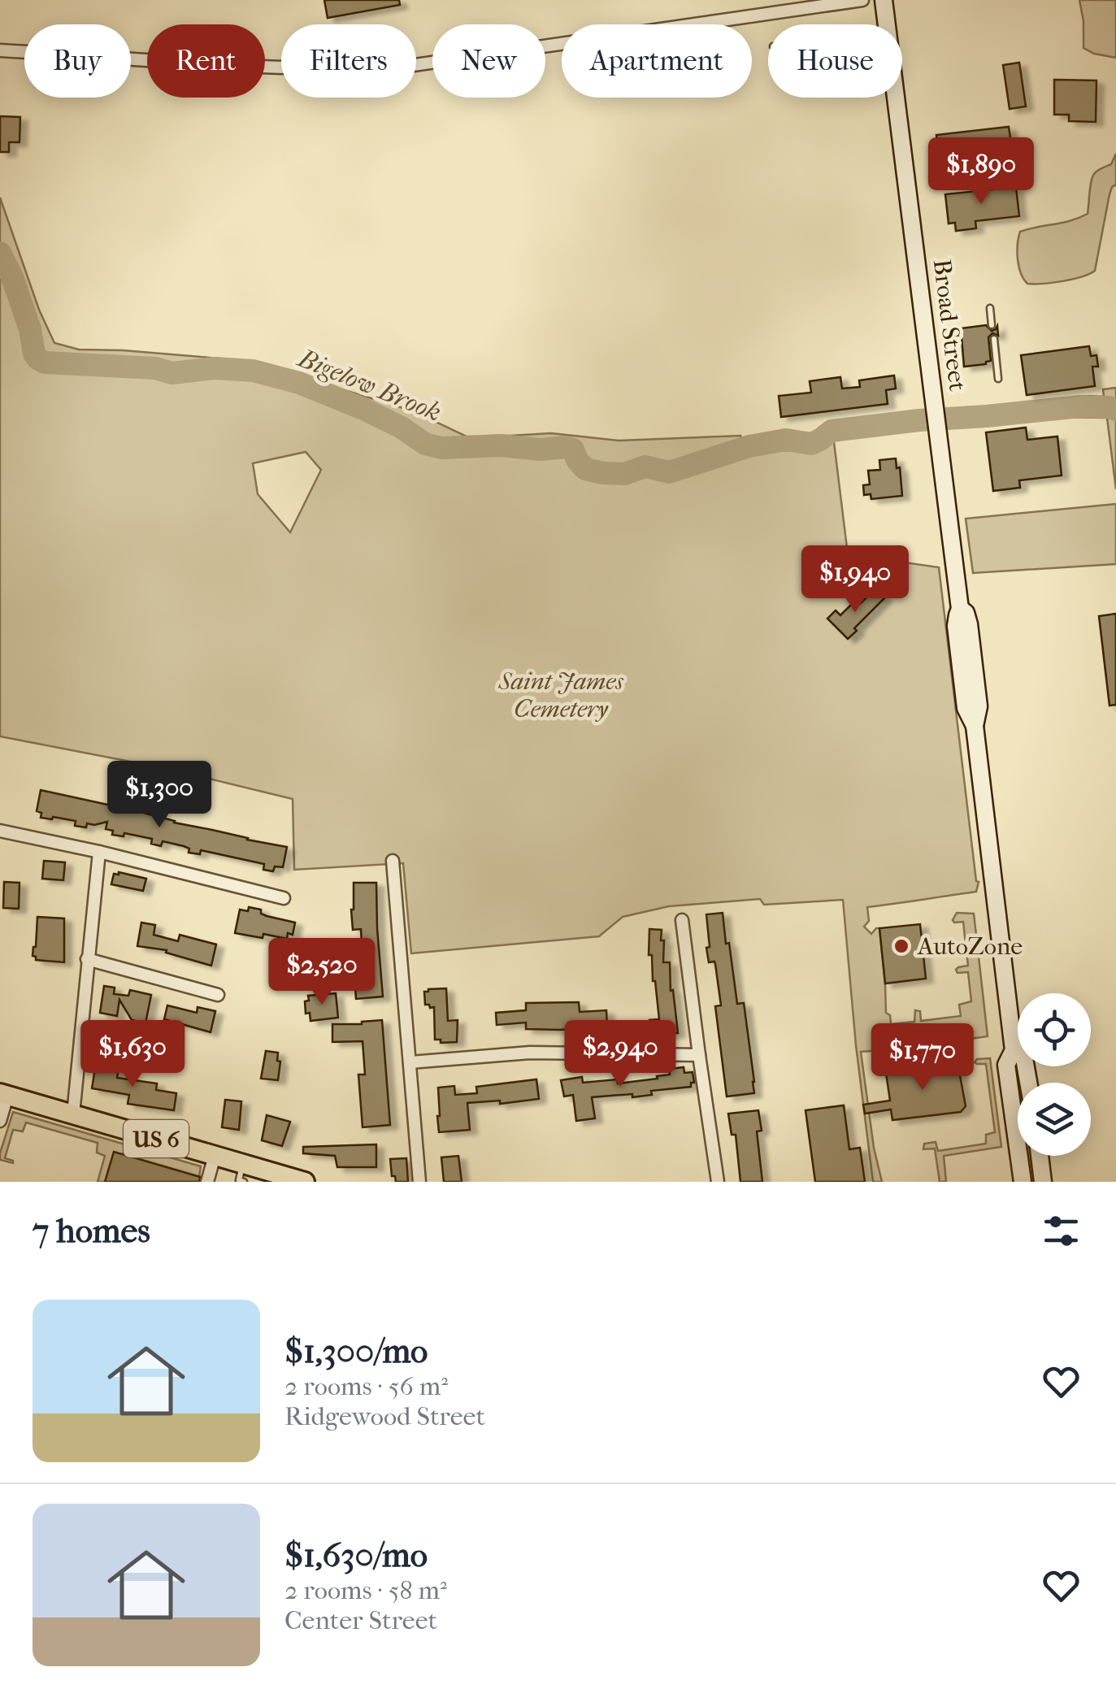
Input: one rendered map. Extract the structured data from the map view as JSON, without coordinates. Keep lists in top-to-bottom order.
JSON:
{
  "streets": {
    "main road": ["Broad Street", "US 6"]
  },
  "water": ["Bigelow Brook"],
  "parks": ["Saint James Cemetery"],
  "places": ["AutoZone"],
  "page": {
    "chip": [
      "Buy",
      "Rent",
      "Filters",
      "New",
      "Apartment",
      "House"
    ],
    "price": [
      "$1,890",
      "$1,940",
      "$1,300",
      "$2,520",
      "$1,630",
      "$2,940",
      "$1,770"
    ],
    "heading": "7 homes",
    "list": [
      {
        "name": "$1,300/mo",
        "note": "2 rooms · 56 m² · Ridgewood Street"
      },
      {
        "name": "$1,630/mo",
        "note": "2 rooms · 58 m² · Center Street"
      }
    ]
  }
}
